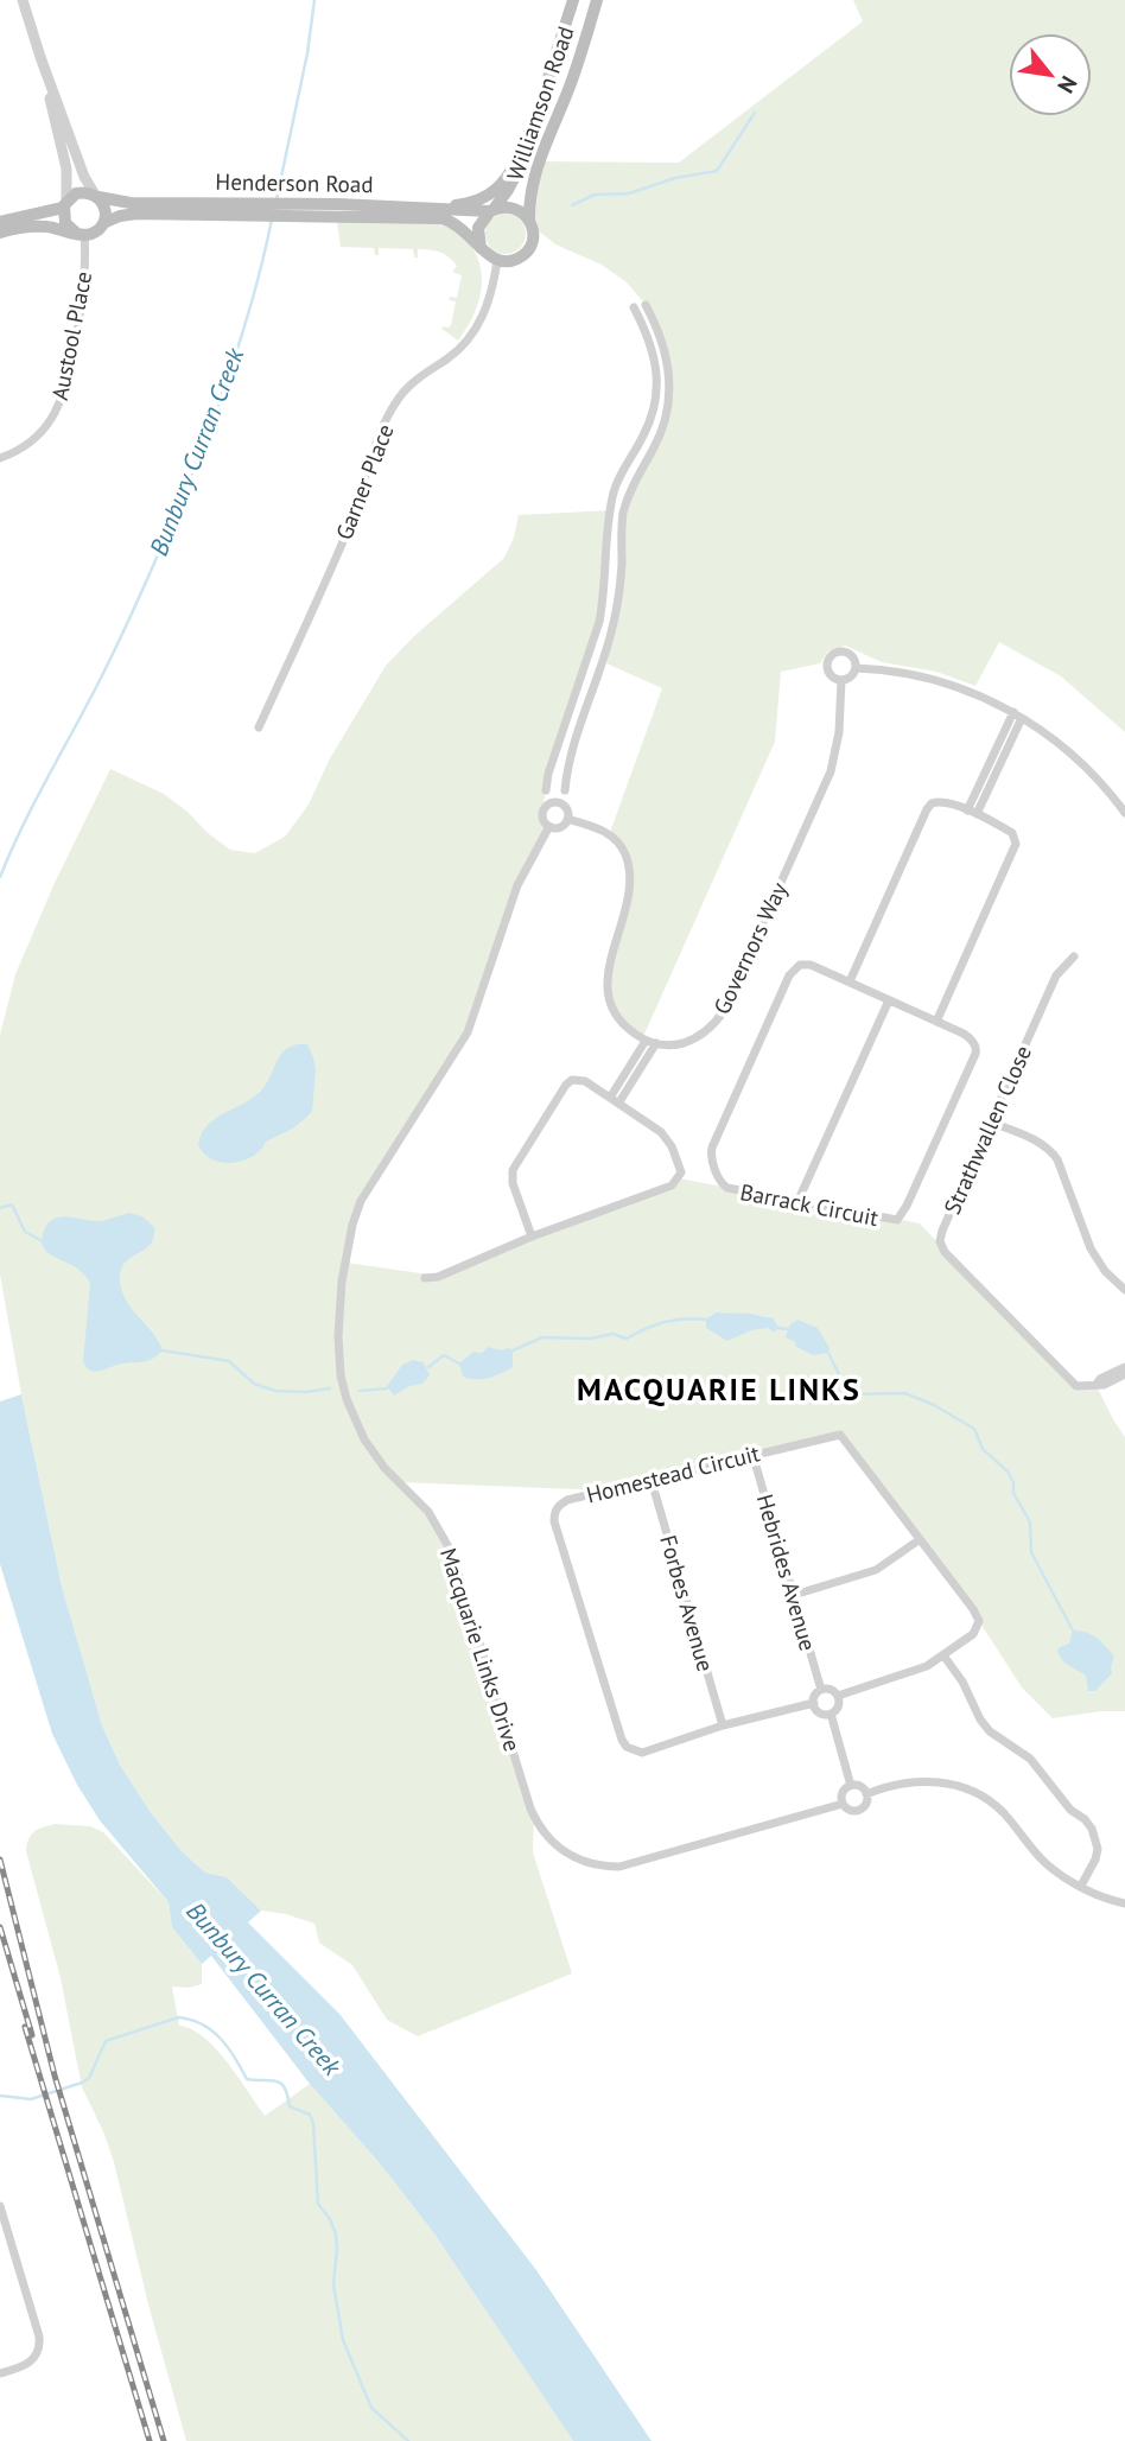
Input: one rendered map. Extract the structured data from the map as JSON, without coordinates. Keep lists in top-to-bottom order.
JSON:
{
  "streets": {
    "main road": ["Williamson Road", "Henderson Road"],
    "street": [
      "Austool Place",
      "Garner Place",
      "Governors Way",
      "Strathwallen Close",
      "Barrack Circuit",
      "Homestead Circuit",
      "Hebrides Avenue",
      "Forbes Avenue",
      "Macquarie Links Drive"
    ]
  },
  "crossings": [
    ["Williamson Road", "Henderson Road"],
    ["Williamson Road", "Garner Place"],
    ["Henderson Road", "Austool Place"],
    ["Henderson Road", "Garner Place"],
    ["Governors Way", "Macquarie Links Drive"],
    ["Homestead Circuit", "Hebrides Avenue"],
    ["Homestead Circuit", "Forbes Avenue"]
  ],
  "districts": ["MACQUARIE LINKS"],
  "water": ["Bunbury Curran Creek"],
  "north": "bottom right"
}
